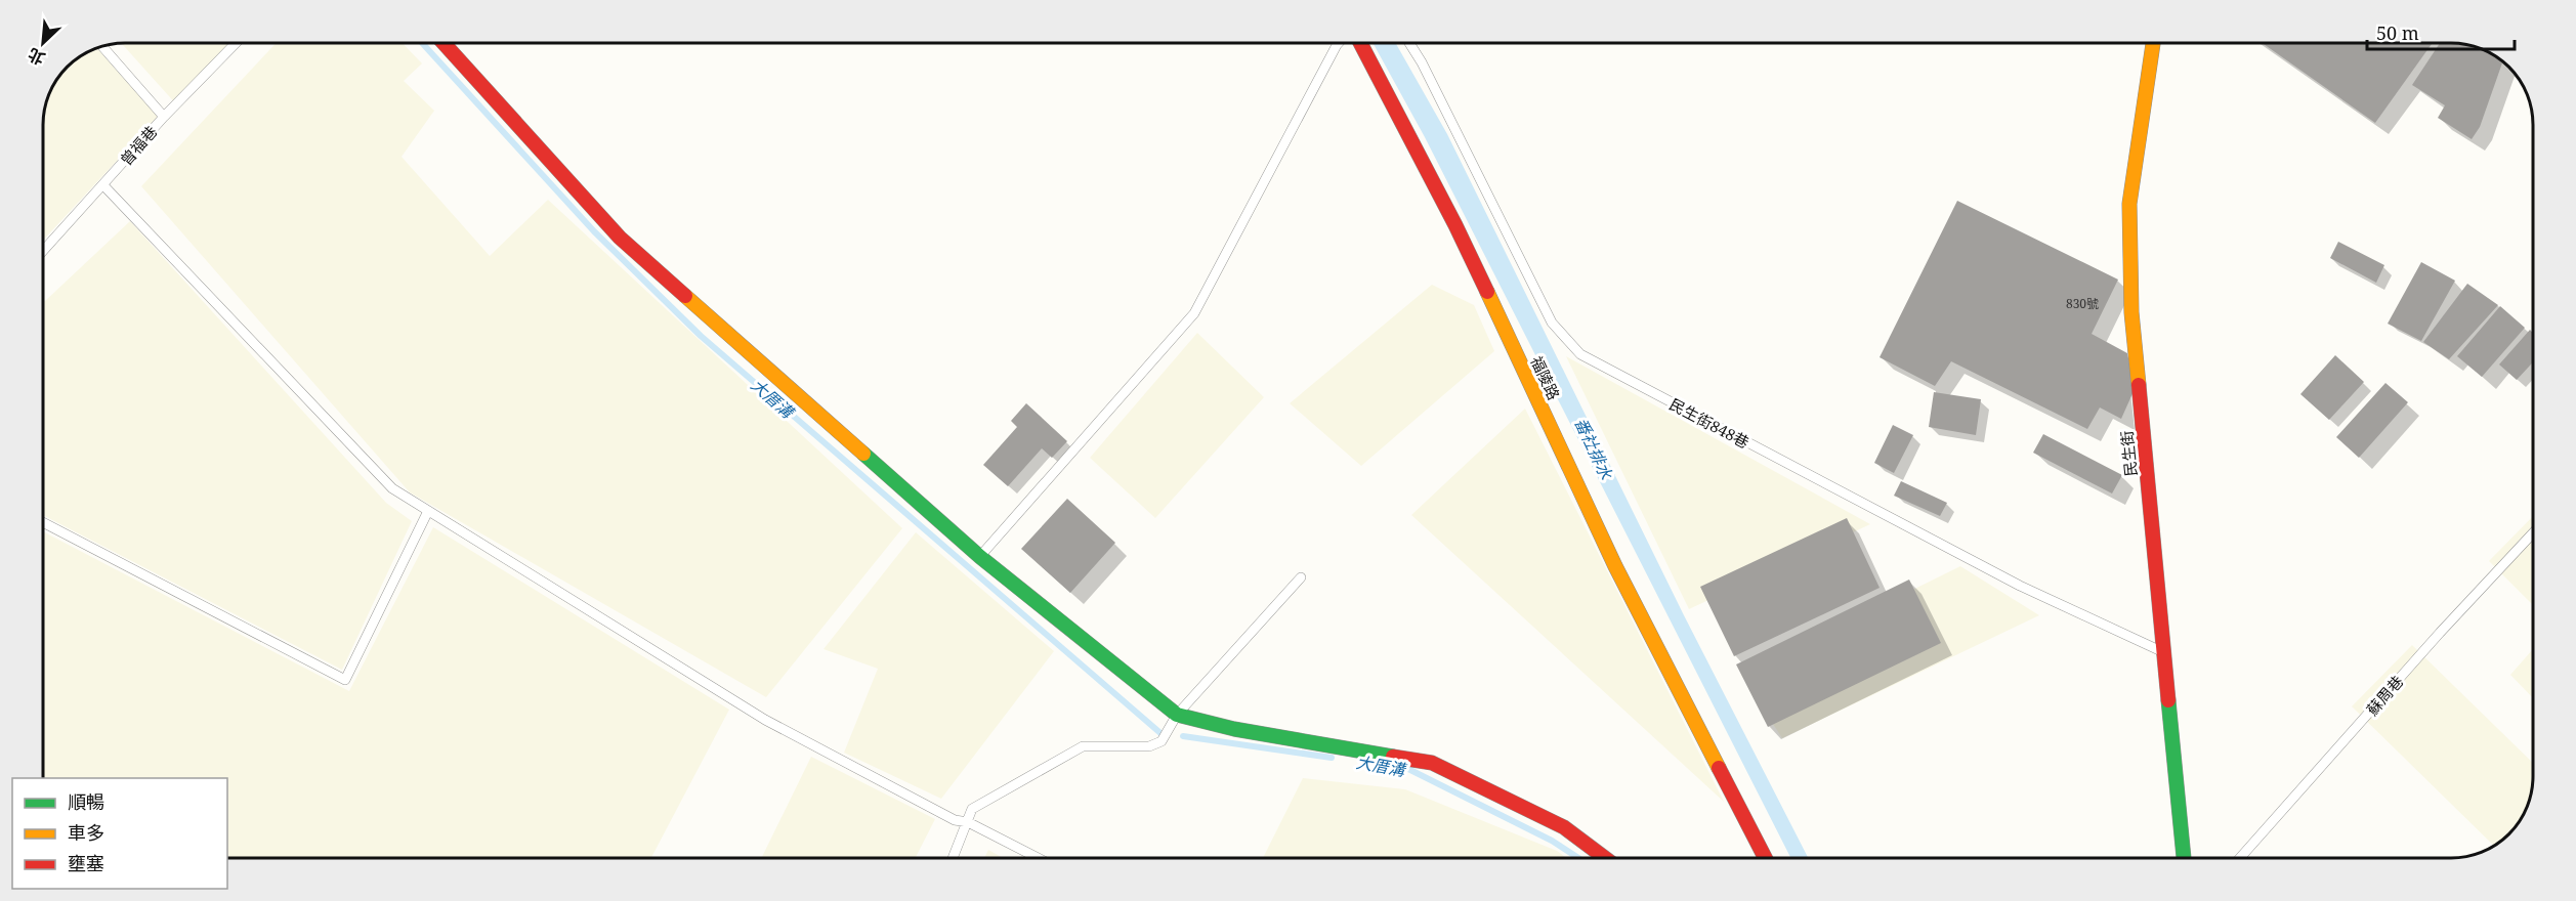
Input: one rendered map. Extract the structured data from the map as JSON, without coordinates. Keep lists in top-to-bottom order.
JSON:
{
  "streets": {
    "street": ["福陵路", "民生街"],
    "lane": ["曾福巷", "民生街848巷", "蘇周巷"]
  },
  "crossings": [
    ["民生街848巷", "民生街"]
  ],
  "water": ["大厝溝", "番社排水"],
  "house_numbers": ["830號"],
  "legend": ["順暢", "車多", "壅塞"],
  "scale_bar": "50 m",
  "north": "bottom left"
}
